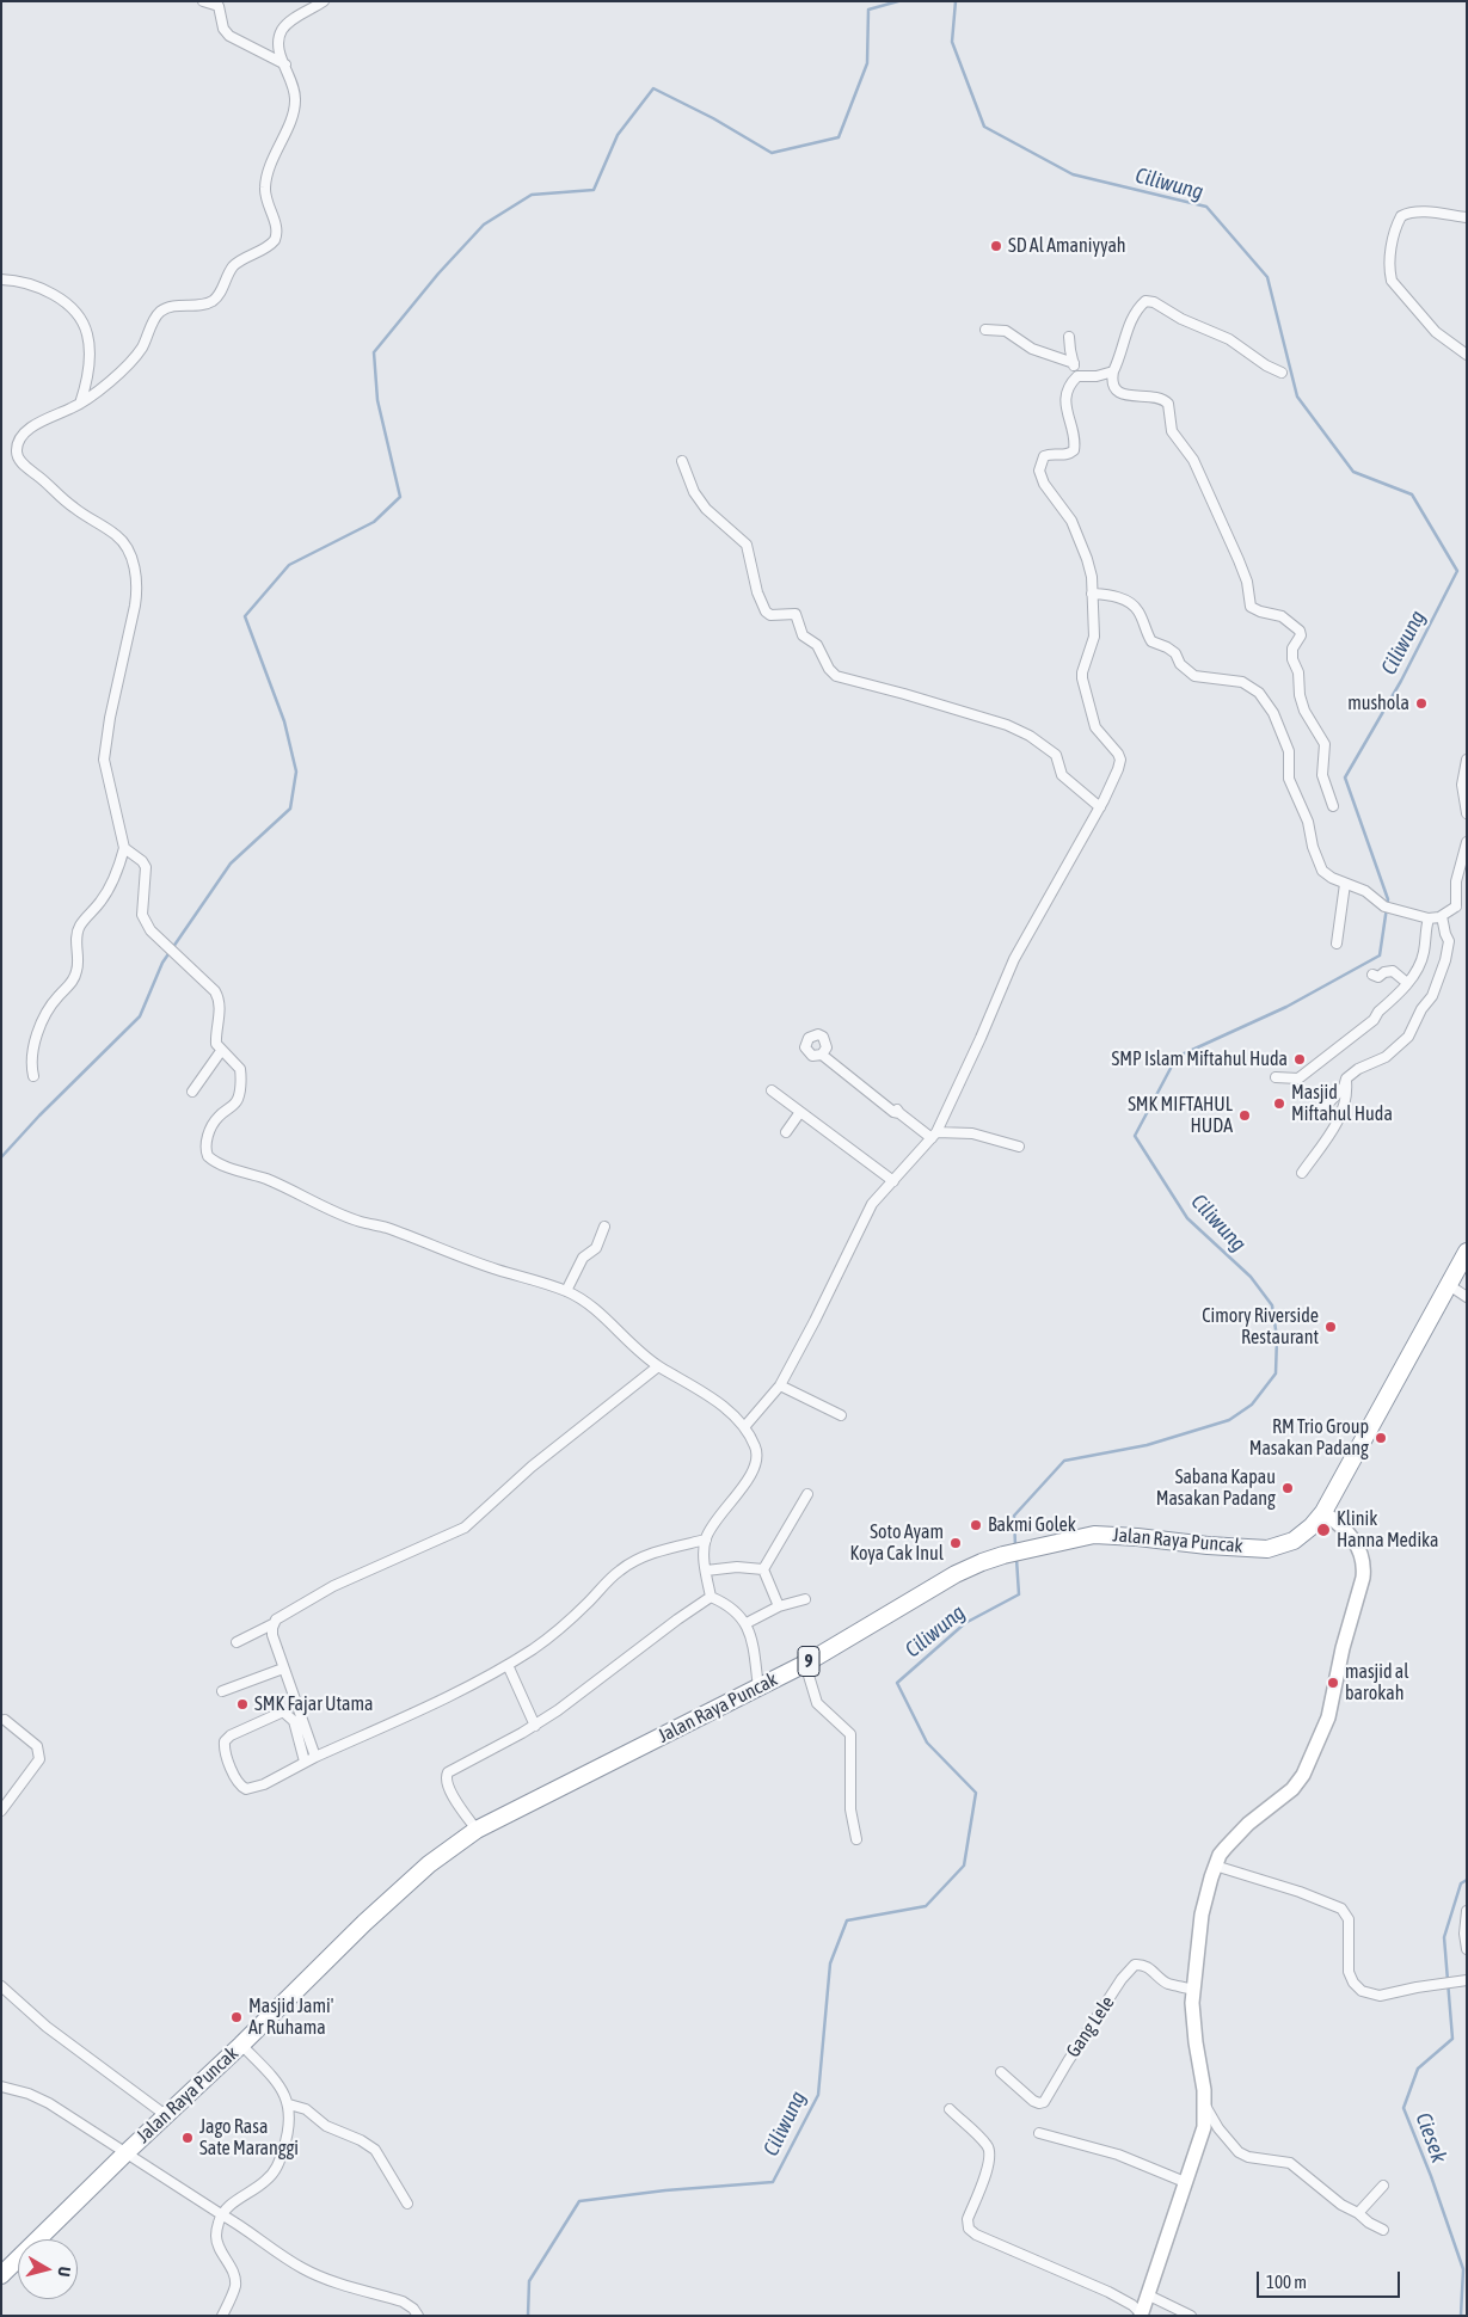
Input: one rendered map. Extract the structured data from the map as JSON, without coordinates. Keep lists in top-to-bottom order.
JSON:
{
  "streets": {
    "highway": ["Jalan Raya Puncak", "9"],
    "street": ["Gang Lele"]
  },
  "water": ["Ciliwung", "Ciesek"],
  "places": [
    "SD Al Amaniyyah",
    "mushola",
    "SMP Islam Miftahul Huda",
    "Masjid Miftahul Huda",
    "SMK MIFTAHUL HUDA",
    "Cimory Riverside Restaurant",
    "RM Trio Group Masakan Padang",
    "Sabana Kapau Masakan Padang",
    "Bakmi Golek",
    "Klinik Hanna Medika",
    "Soto Ayam Koya Cak Inul",
    "masjid al barokah",
    "SMK Fajar Utama",
    "Masjid Jami' Ar Ruhama",
    "Jago Rasa Sate Maranggi"
  ],
  "scale_bar": "100 m",
  "north": "right"
}
